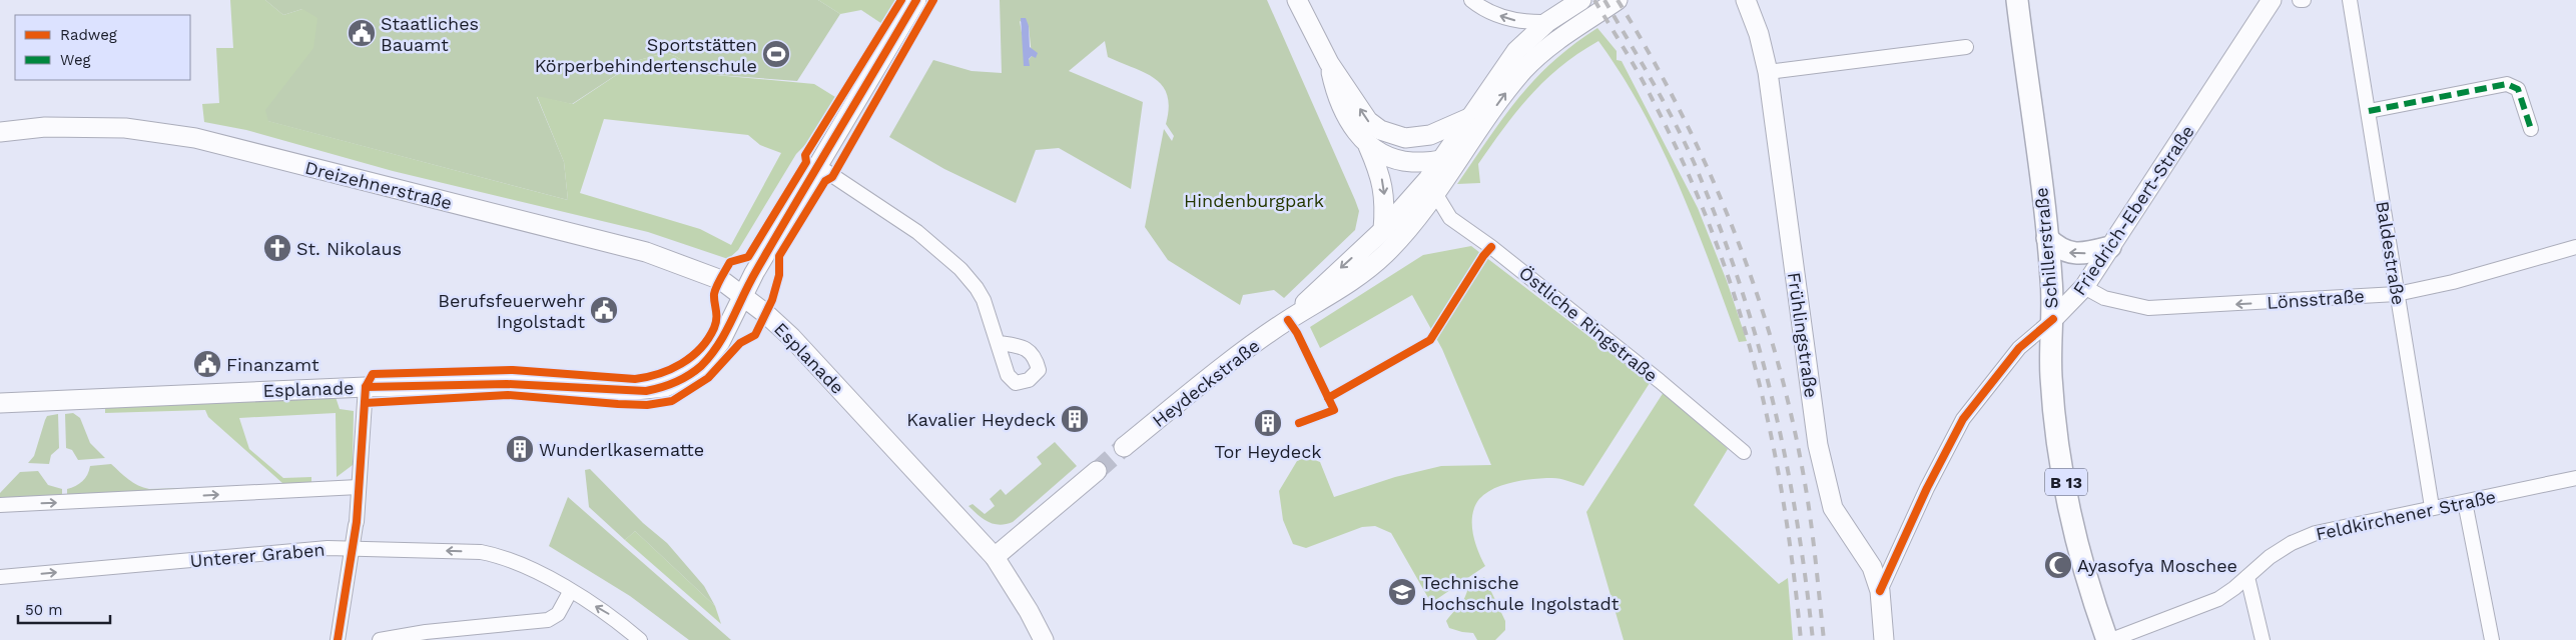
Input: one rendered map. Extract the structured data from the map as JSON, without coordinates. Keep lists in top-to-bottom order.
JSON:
{
  "streets": {
    "main road": ["Schillerstraße", "B 13"],
    "street": [
      "Dreizehnerstraße",
      "Friedrich-Ebert-Straße",
      "Baldestraße",
      "Lönsstraße",
      "Östliche Ringstraße",
      "Frühlingstraße",
      "Esplanade",
      "Heydeckstraße",
      "Feldkirchener Straße",
      "Unterer Graben"
    ]
  },
  "crossings": [
    ["Dreizehnerstraße", "Esplanade"],
    ["Friedrich-Ebert-Straße", "Schillerstraße"],
    ["Friedrich-Ebert-Straße", "Lönsstraße"],
    ["Friedrich-Ebert-Straße", "Frühlingstraße"],
    ["Baldestraße", "Lönsstraße"],
    ["Baldestraße", "Feldkirchener Straße"],
    ["Östliche Ringstraße", "Heydeckstraße"]
  ],
  "one_way": ["Lönsstraße"],
  "parks": ["Hindenburgpark"],
  "places": {
    "public building": ["Staatliches Bauamt", "Berufsfeuerwehr Ingolstadt", "Finanzamt"],
    "sports": ["Sportstätten Körperbehindertenschule"],
    "church": ["St. Nikolaus"],
    "building": ["Kavalier Heydeck", "Tor Heydeck", "Wunderlkasematte"],
    "mosque": ["Ayasofya Moschee"],
    "school or university": ["Technische Hochschule Ingolstadt"]
  },
  "legend": ["Radweg", "Weg"],
  "scale_bar": "50 m"
}
